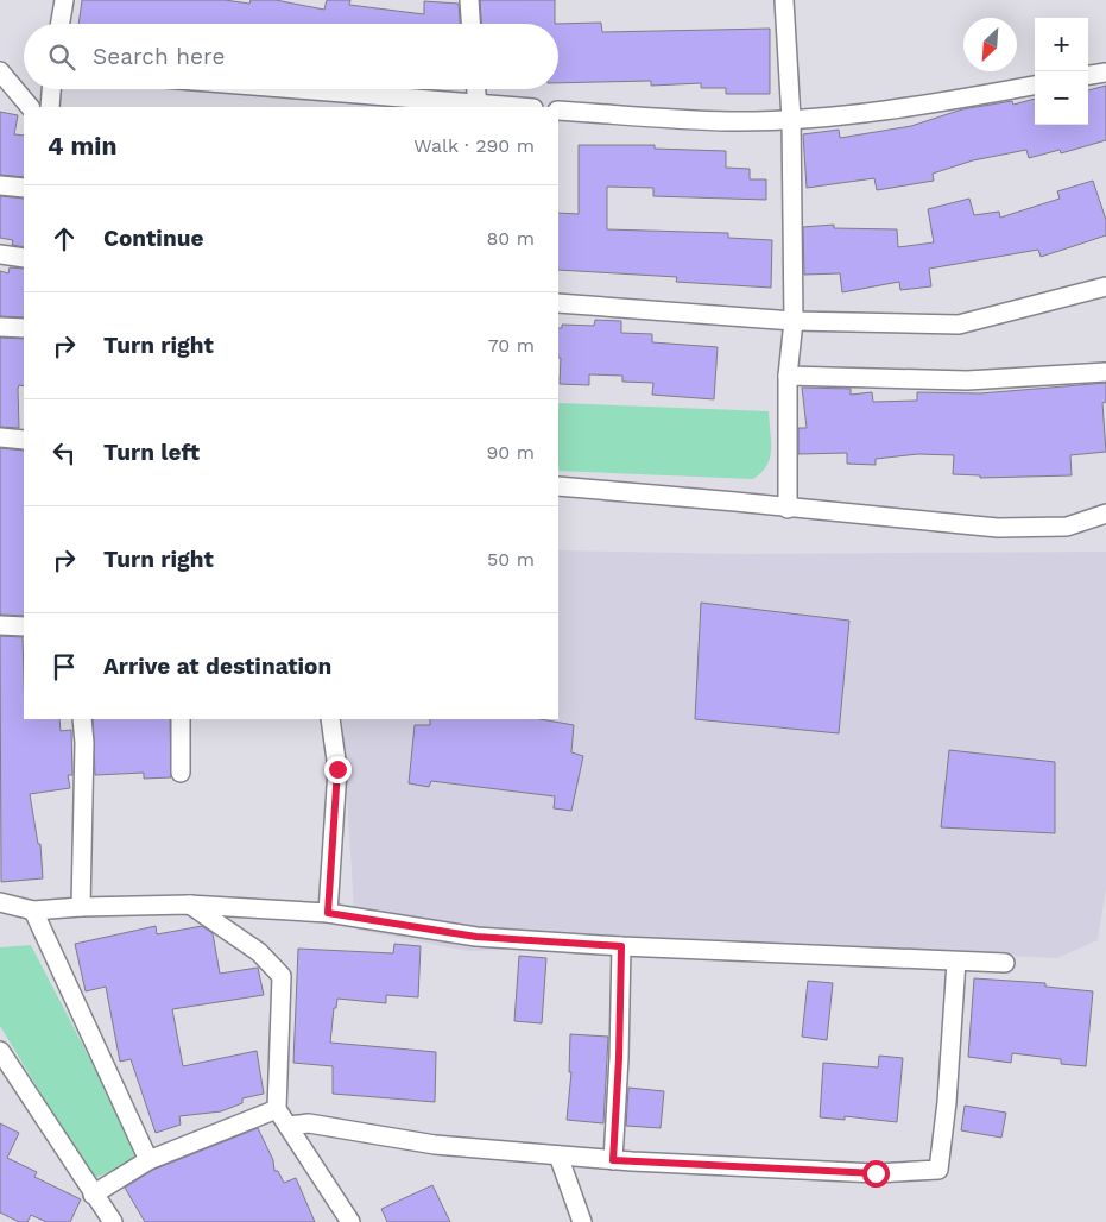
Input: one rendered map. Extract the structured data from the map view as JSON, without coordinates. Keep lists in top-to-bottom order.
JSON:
{
  "north": "bottom left",
  "page": {
    "map_buttons": ["+", "−"],
    "search": "Search here",
    "heading": ["4 min", "Walk · 290 m"],
    "list": [
      ["Continue", "80 m"],
      ["Turn right", "70 m"],
      ["Turn left", "90 m"],
      ["Turn right", "50 m"],
      "Arrive at destination"
    ]
  }
}
